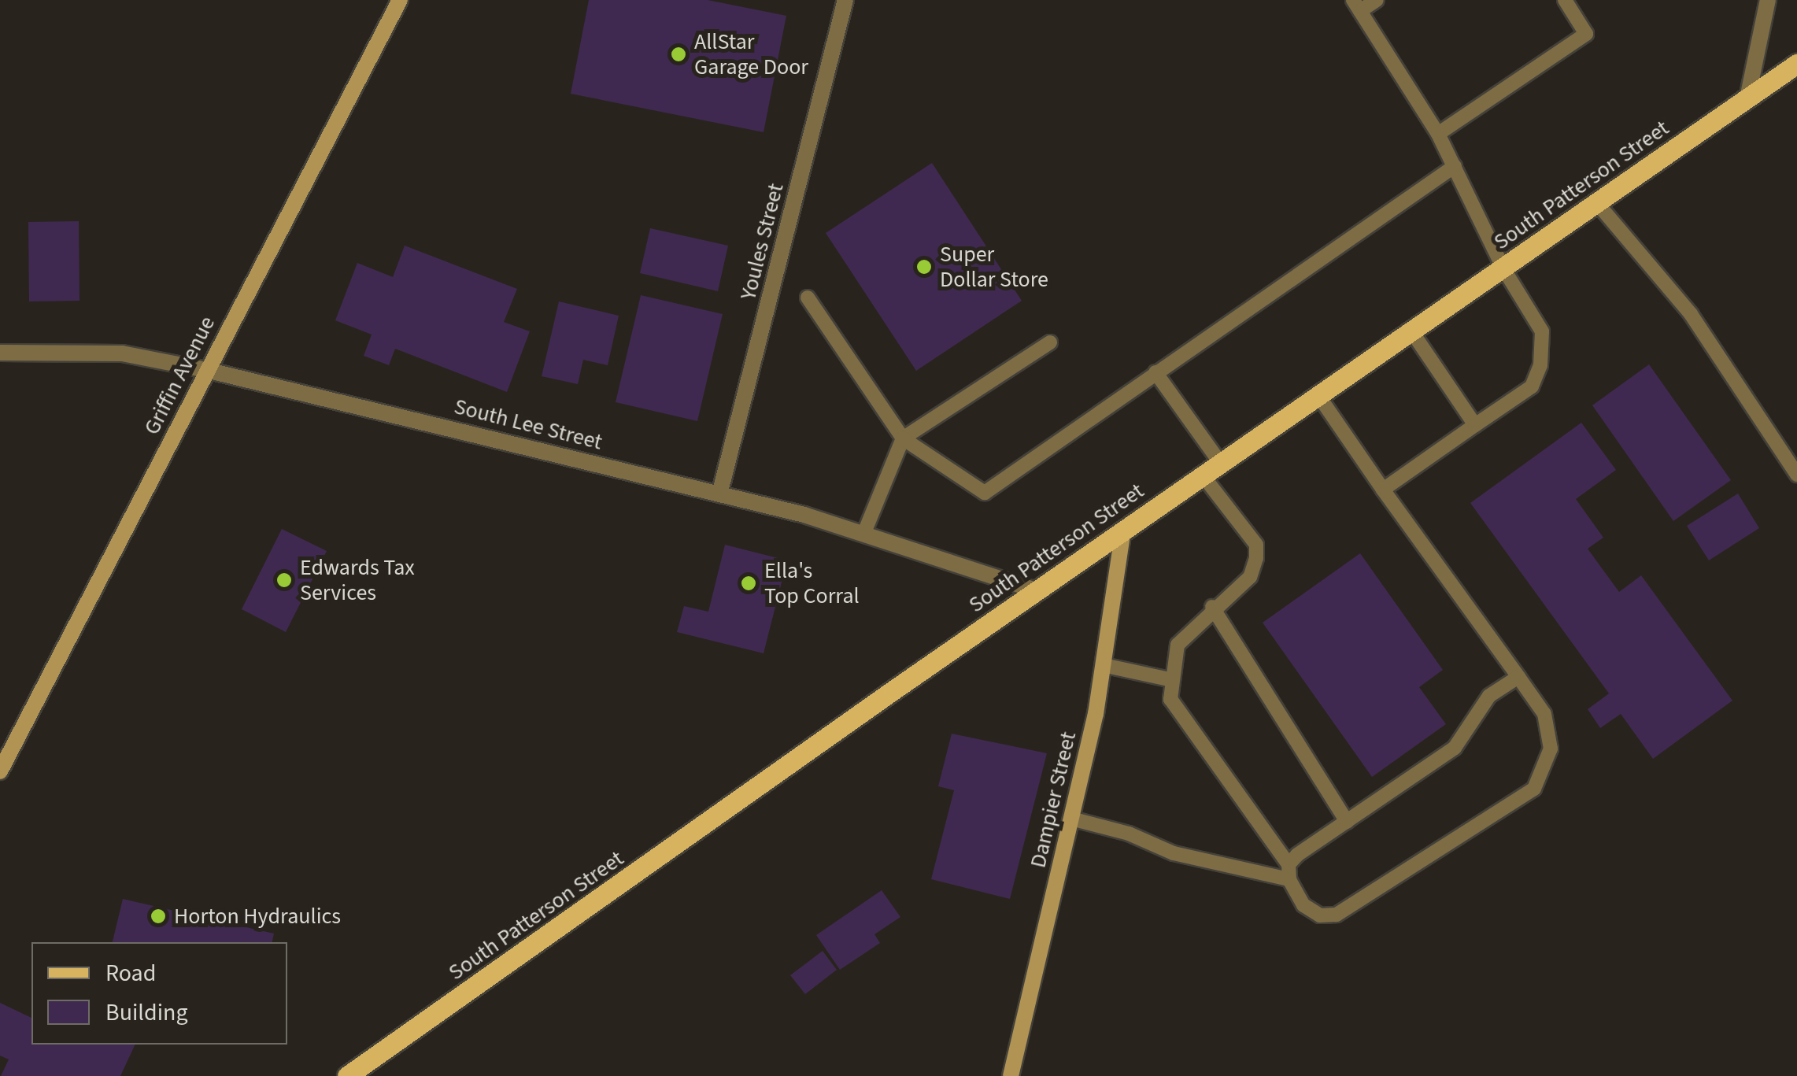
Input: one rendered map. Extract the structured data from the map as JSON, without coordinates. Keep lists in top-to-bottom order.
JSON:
{
  "streets": {
    "main road": ["South Patterson Street", "Griffin Avenue", "Dampier Street"],
    "street": ["Youles Street", "South Lee Street"]
  },
  "crossings": [
    ["South Patterson Street", "South Lee Street"],
    ["South Patterson Street", "Dampier Street"],
    ["Youles Street", "South Lee Street"],
    ["Griffin Avenue", "South Lee Street"]
  ],
  "places": [
    "AllStar Garage Door",
    "Super Dollar Store",
    "Edwards Tax Services",
    "Ella's Top Corral",
    "Horton Hydraulics"
  ],
  "legend": ["Road", "Building"]
}
